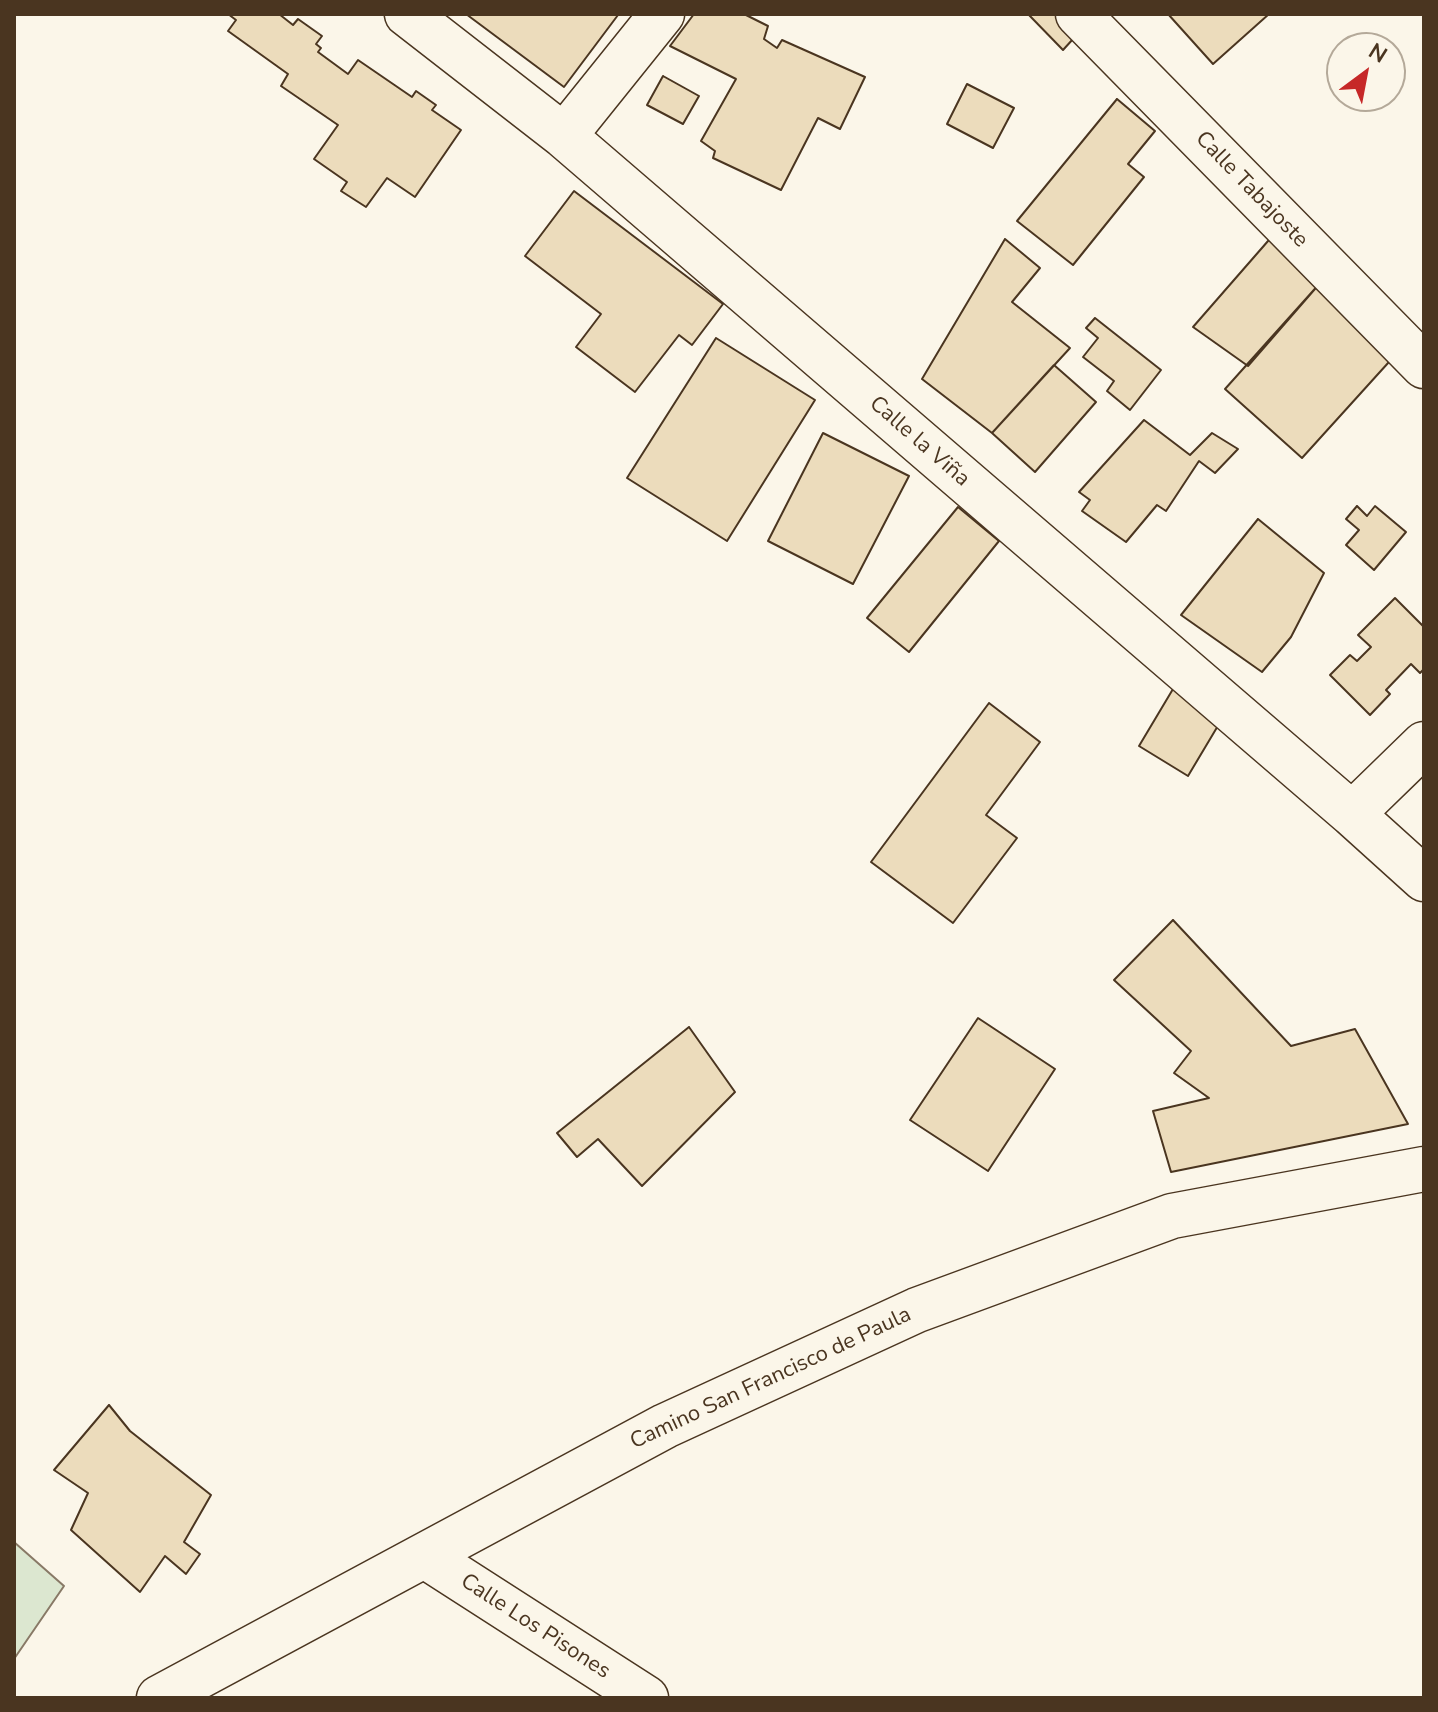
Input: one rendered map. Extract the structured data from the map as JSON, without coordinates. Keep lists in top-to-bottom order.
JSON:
{
  "streets": {
    "street": [
      "Calle Tabajoste",
      "Calle la Viña",
      "Camino San Francisco de Paula",
      "Calle Los Pisones"
    ]
  },
  "crossings": [
    ["Camino San Francisco de Paula", "Calle Los Pisones"]
  ],
  "north": "top right"
}
